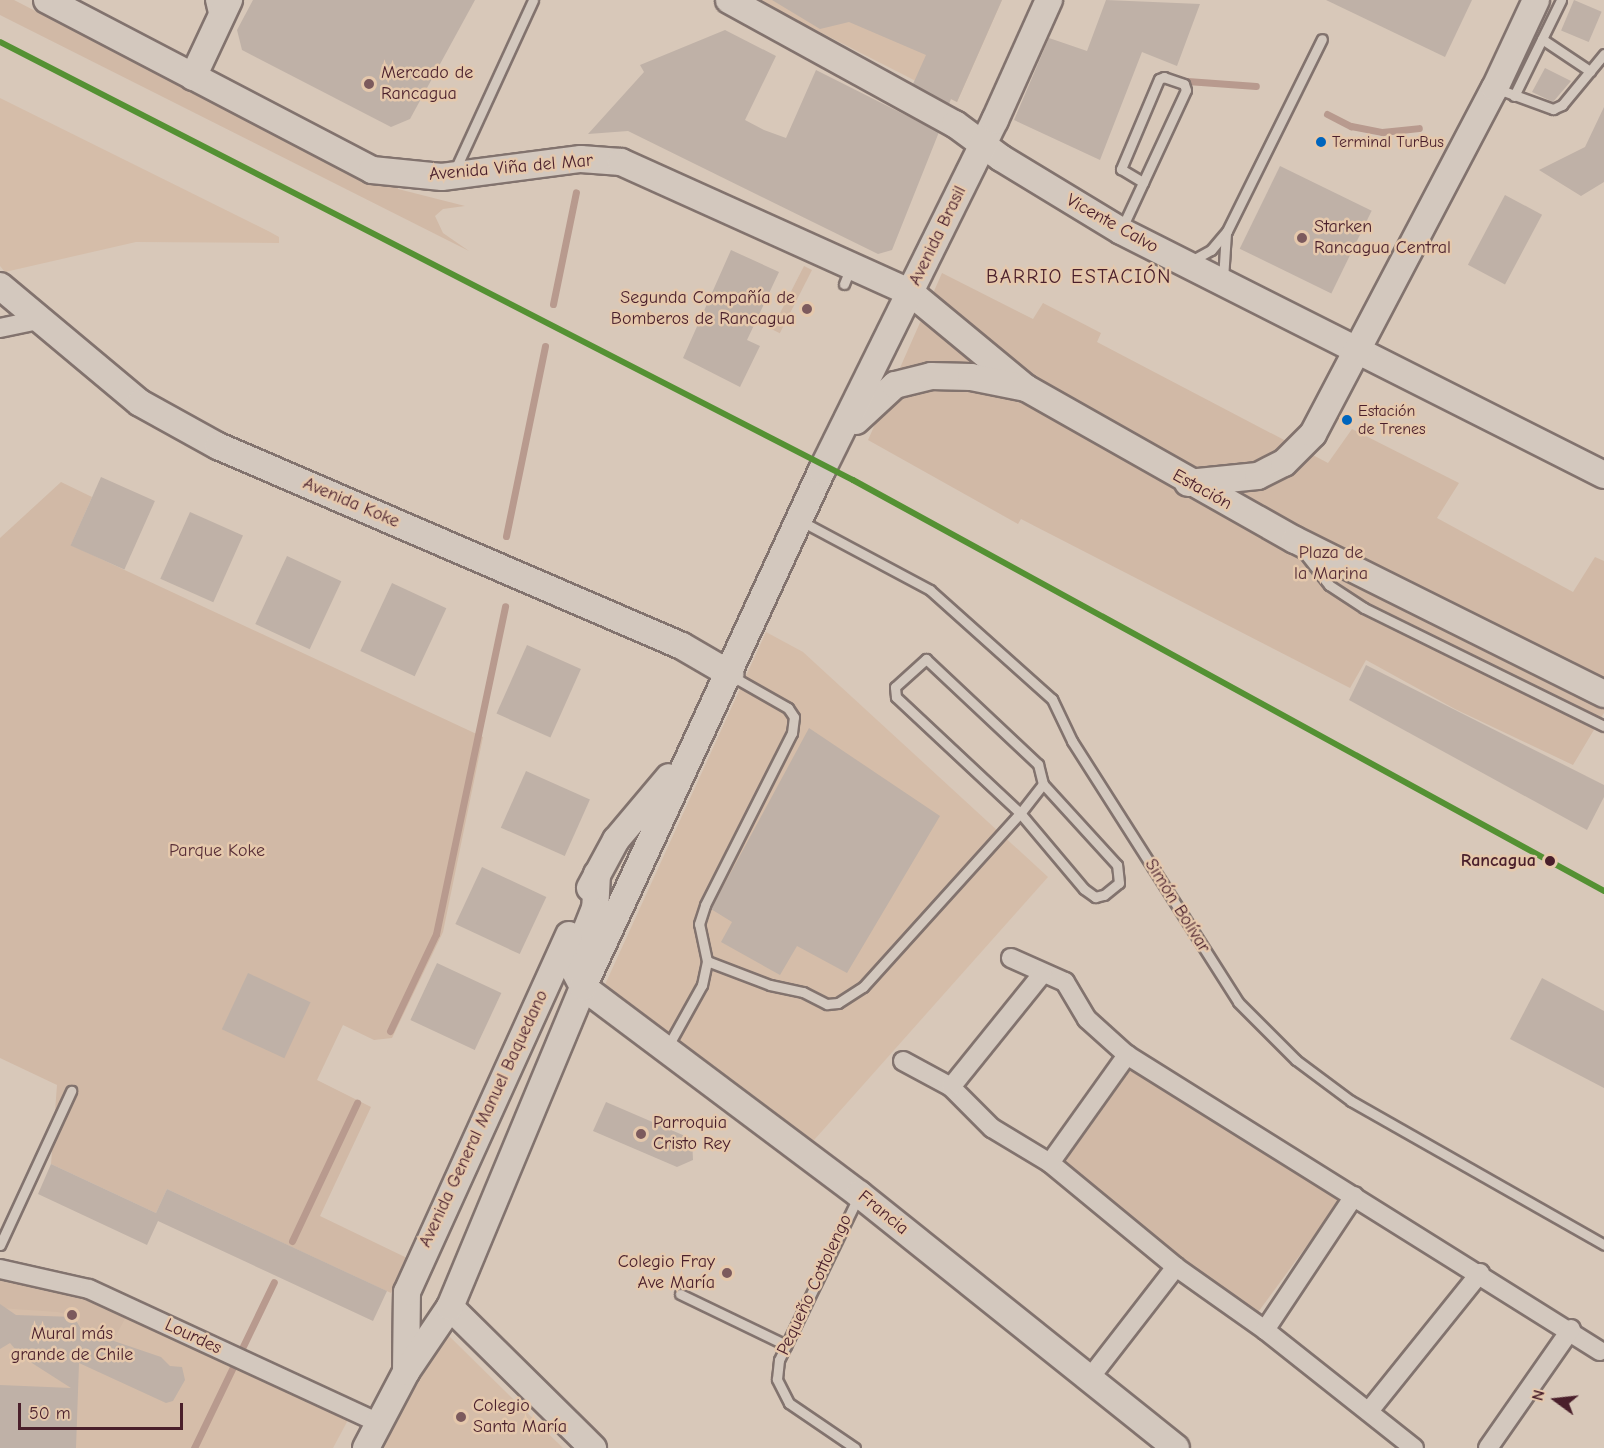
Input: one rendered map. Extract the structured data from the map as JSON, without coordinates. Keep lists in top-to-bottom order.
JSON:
{
  "streets": {
    "main road": [
      "Avenida Viña del Mar",
      "Vicente Calvo",
      "Avenida Brasil",
      "Estación",
      "Avenida Koke",
      "Avenida General Manuel Baquedano",
      "Francia"
    ],
    "street": ["Lourdes"],
    "lane": ["Simón Bolívar", "Pequeño Cottolengo"]
  },
  "crossings": [
    ["Avenida Viña del Mar", "Avenida Brasil"],
    ["Avenida Viña del Mar", "Estación"],
    ["Vicente Calvo", "Avenida Brasil"],
    ["Avenida Brasil", "Estación"],
    ["Avenida Brasil", "Avenida General Manuel Baquedano"],
    ["Estación", "Avenida General Manuel Baquedano"],
    ["Avenida Koke", "Avenida General Manuel Baquedano"],
    ["Simón Bolívar", "Avenida General Manuel Baquedano"],
    ["Avenida General Manuel Baquedano", "Francia"],
    ["Avenida General Manuel Baquedano", "Lourdes"],
    ["Francia", "Pequeño Cottolengo"]
  ],
  "districts": ["BARRIO ESTACIÓN"],
  "parks": ["Plaza de la Marina", "Parque Koke"],
  "places": [
    "Mercado de Rancagua",
    "Terminal TurBus",
    "Starken Rancagua Central",
    "Segunda Compañía de Bomberos de Rancagua",
    "Estación de Trenes",
    "Rancagua",
    "Parroquia Cristo Rey",
    "Colegio Fray Ave María",
    "Mural más grande de Chile",
    "Colegio Santa María"
  ],
  "scale_bar": "50 m",
  "north": "left"
}
